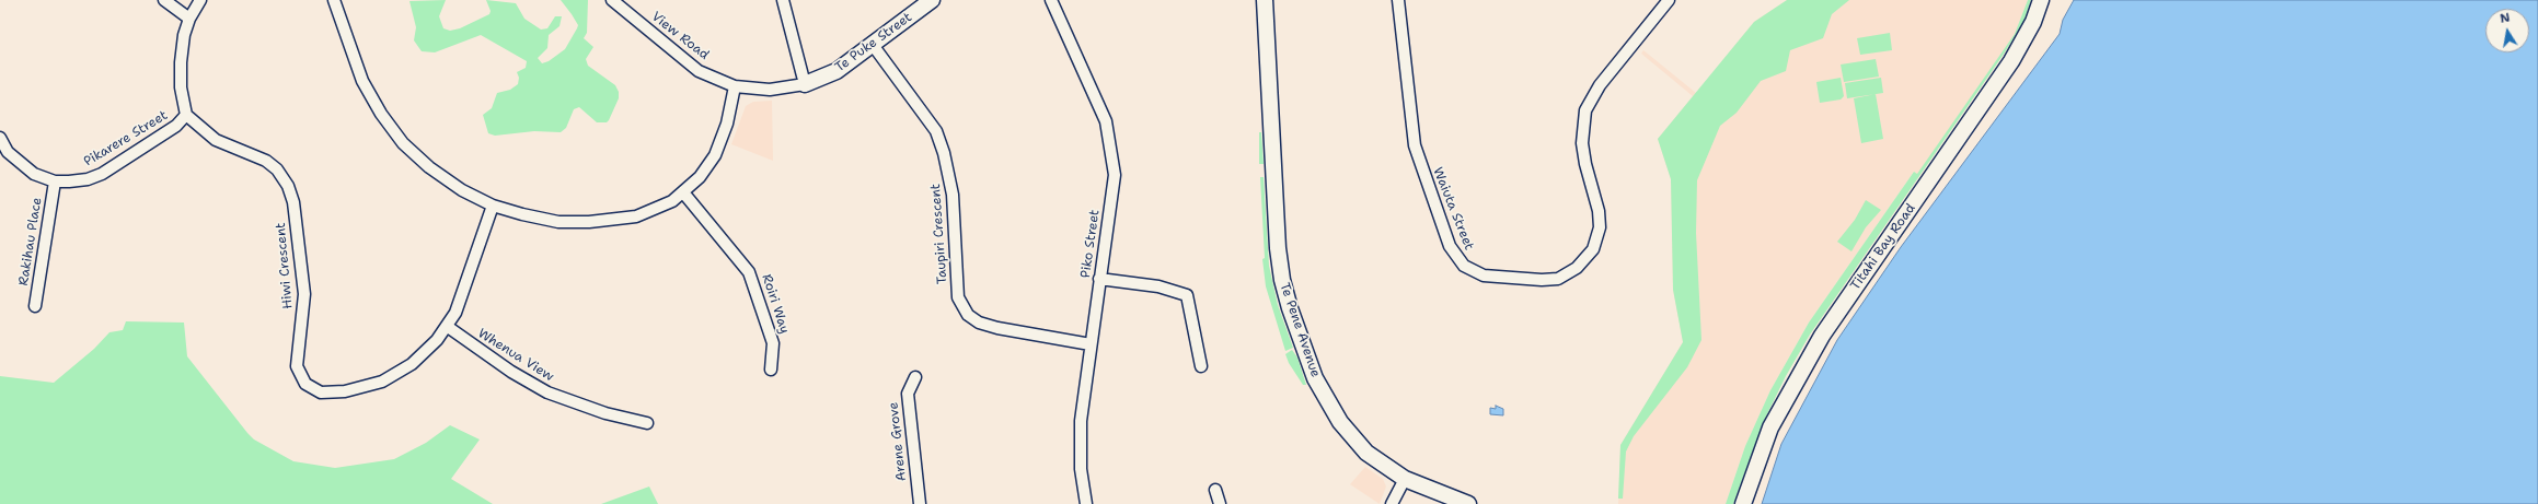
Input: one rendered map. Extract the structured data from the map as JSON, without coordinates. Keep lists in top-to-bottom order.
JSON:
{
  "streets": {
    "street": [
      "View Road",
      "Te Puke Street",
      "Pikarere Street",
      "Waiuta Street",
      "Taupiri Crescent",
      "Rakihau Place",
      "Piko Street",
      "Titahi Bay Road",
      "Hiwi Crescent",
      "Roiri Way",
      "Te Pene Avenue",
      "Whenua View",
      "Arene Grove"
    ]
  },
  "crossings": [
    ["View Road", "Te Puke Street"],
    ["Te Puke Street", "Taupiri Crescent"],
    ["Pikarere Street", "Rakihau Place"],
    ["Pikarere Street", "Hiwi Crescent"],
    ["Taupiri Crescent", "Piko Street"],
    ["Hiwi Crescent", "Whenua View"]
  ],
  "north": "top"
}
